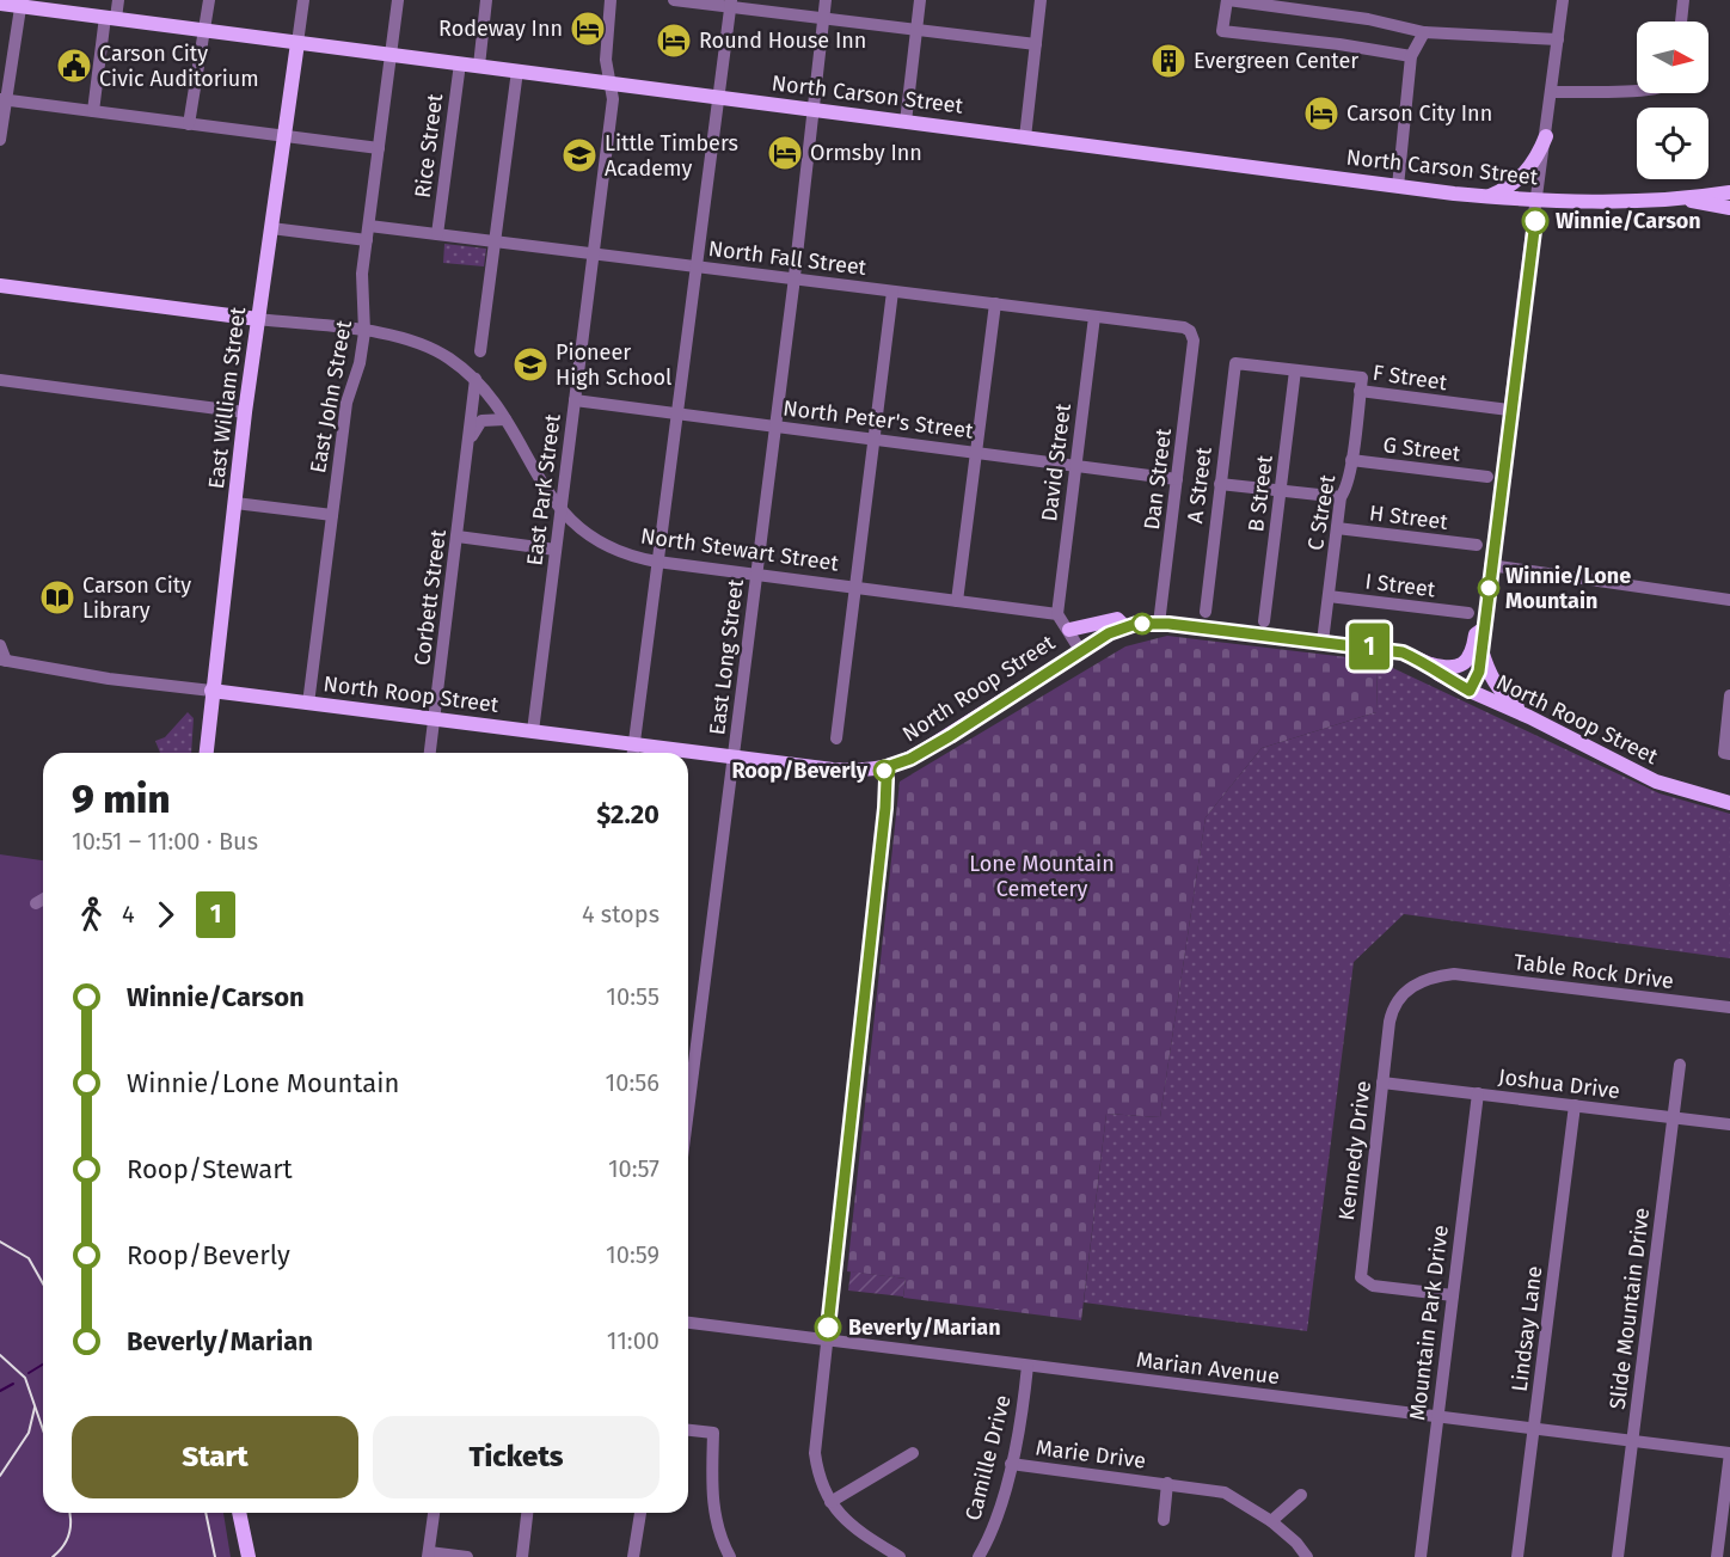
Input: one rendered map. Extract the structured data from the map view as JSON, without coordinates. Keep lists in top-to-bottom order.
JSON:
{
  "streets": {
    "main road": [
      "North Carson Street",
      "East William Street",
      "North Stewart Street",
      "North Roop Street"
    ],
    "street": [
      "Rice Street",
      "North Fall Street",
      "F Street",
      "East John Street",
      "North Peter's Street",
      "G Street",
      "David Street",
      "Dan Street",
      "A Street",
      "East Park Street",
      "B Street",
      "C Street",
      "H Street",
      "I Street",
      "Corbett Street",
      "East Long Street",
      "Table Rock Drive",
      "Joshua Drive",
      "Kennedy Drive",
      "Slide Mountain Drive",
      "Mountain Park Drive",
      "Lindsay Lane",
      "Marian Avenue",
      "Marie Drive",
      "Camille Drive"
    ]
  },
  "crossings": [
    ["North Carson Street", "Rice Street"],
    ["North Carson Street", "East John Street"],
    ["North Carson Street", "East William Street"],
    ["North Carson Street", "East Park Street"],
    ["North Carson Street", "East Long Street"],
    ["Rice Street", "North Fall Street"],
    ["North Fall Street", "East John Street"],
    ["North Fall Street", "East William Street"],
    ["North Fall Street", "David Street"],
    ["North Fall Street", "Dan Street"],
    ["North Fall Street", "East Park Street"],
    ["North Fall Street", "East Long Street"],
    ["F Street", "A Street"],
    ["F Street", "B Street"],
    ["F Street", "C Street"],
    ["East John Street", "North Stewart Street"],
    ["East John Street", "North Roop Street"],
    ["East William Street", "North Stewart Street"],
    ["East William Street", "North Roop Street"],
    ["North Peter's Street", "David Street"],
    ["North Peter's Street", "Dan Street"],
    ["North Peter's Street", "East Park Street"],
    ["North Peter's Street", "East Long Street"],
    ["G Street", "C Street"],
    ["David Street", "North Stewart Street"],
    ["Dan Street", "North Roop Street"],
    ["East Park Street", "North Stewart Street"],
    ["East Park Street", "North Roop Street"],
    ["C Street", "H Street"],
    ["C Street", "I Street"],
    ["C Street", "North Roop Street"],
    ["North Stewart Street", "Corbett Street"],
    ["North Stewart Street", "East Long Street"],
    ["Corbett Street", "North Roop Street"],
    ["East Long Street", "North Roop Street"],
    ["Table Rock Drive", "Kennedy Drive"],
    ["Joshua Drive", "Kennedy Drive"],
    ["Joshua Drive", "Slide Mountain Drive"],
    ["Joshua Drive", "Mountain Park Drive"],
    ["Joshua Drive", "Lindsay Lane"],
    ["Kennedy Drive", "Mountain Park Drive"],
    ["Slide Mountain Drive", "Marian Avenue"],
    ["Mountain Park Drive", "Marian Avenue"],
    ["Lindsay Lane", "Marian Avenue"],
    ["Marian Avenue", "Camille Drive"],
    ["Marie Drive", "Camille Drive"]
  ],
  "parks": ["Lone Mountain Cemetery"],
  "places": {
    "hotel": [
      "Rodeway Inn",
      "Round House Inn",
      "Carson City Inn",
      "Ormsby Inn"
    ],
    "building": ["Evergreen Center"],
    "public building": ["Carson City Civic Auditorium"],
    "school or university": ["Little Timbers Academy", "Pioneer High School"],
    "other": [
      "Winnie/Carson",
      "Winnie/Lone Mountain",
      "Roop/Beverly",
      "Beverly/Marian"
    ],
    "library": ["Carson City Library"]
  },
  "lines": ["bus line 1"],
  "north": "right",
  "page": {
    "on_map": "1",
    "heading": ["9 min", "10:51 – 11:00 · Bus", "$2.20"],
    "legs": ["4", "1", "4 stops"],
    "list": [
      {
        "name": "Winnie/Carson",
        "value": "10:55"
      },
      {
        "name": "Winnie/Lone Mountain",
        "value": "10:56"
      },
      {
        "name": "Roop/Stewart",
        "value": "10:57"
      },
      {
        "name": "Roop/Beverly",
        "value": "10:59"
      },
      {
        "name": "Beverly/Marian",
        "value": "11:00"
      }
    ],
    "buttons": ["Start", "Tickets"]
  }
}
